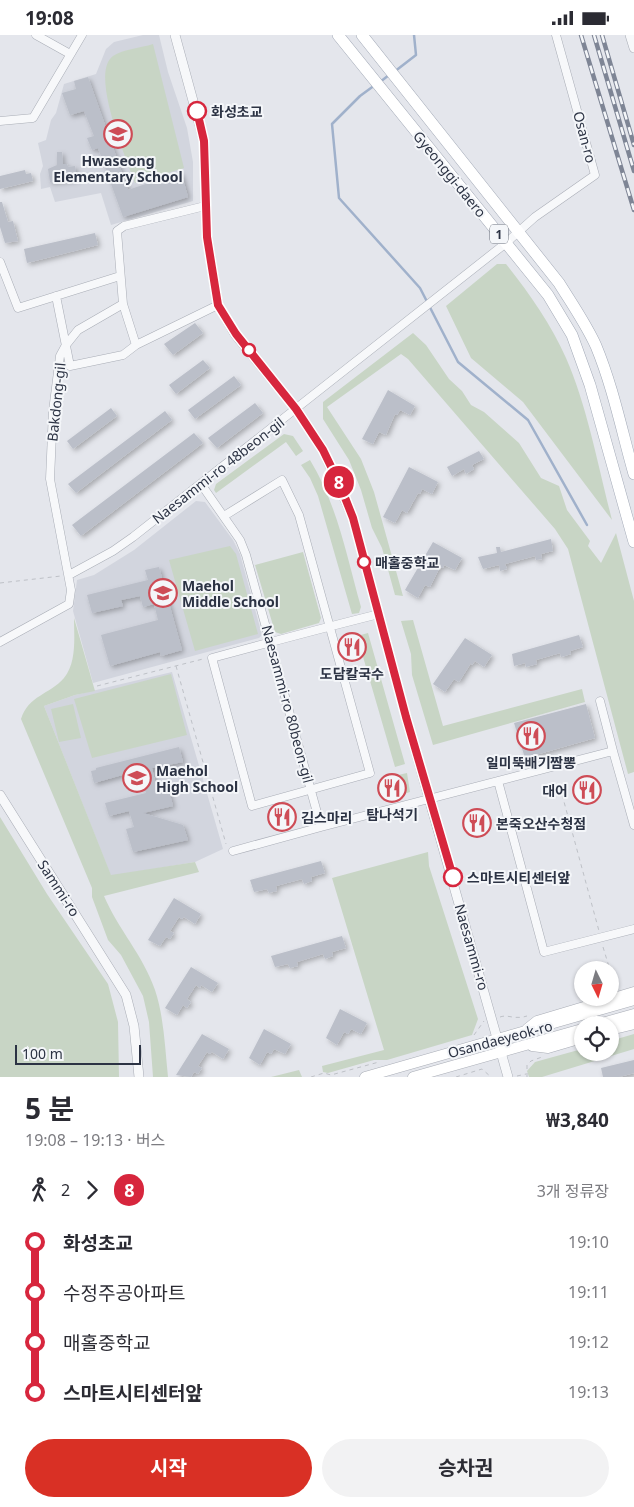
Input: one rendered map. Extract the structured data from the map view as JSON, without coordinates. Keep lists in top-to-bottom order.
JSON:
{
  "streets": {
    "main road": ["Gyeonggi-daero", "1", "Osandaeyeok-ro"],
    "street": [
      "Osan-ro",
      "Bakdong-gil",
      "Naesammi-ro 48beon-gil",
      "Naesammi-ro 80beon-gil",
      "Sammi-ro",
      "Naesammi-ro"
    ]
  },
  "crossings": [
    ["Osan-ro", "Gyeonggi-daero"],
    ["Osan-ro", "Naesammi-ro 48beon-gil"],
    ["Gyeonggi-daero", "Naesammi-ro 48beon-gil"],
    ["Bakdong-gil", "Naesammi-ro 48beon-gil"],
    ["Naesammi-ro 48beon-gil", "Naesammi-ro 80beon-gil"],
    ["Naesammi-ro 48beon-gil", "Naesammi-ro"],
    ["Naesammi-ro", "Osandaeyeok-ro"]
  ],
  "places": {
    "other": ["화성초교", "매홀중학교", "스마트시티센터앞"],
    "school or university": ["Hwaseong Elementary School", "Maehol Middle School", "Maehol High School"],
    "restaurant": [
      "도담칼국수",
      "일미뚝배기짬뽕",
      "탐나석기",
      "대어",
      "김스마리",
      "본죽오산수청점"
    ]
  },
  "lines": ["bus line 8"],
  "scale_bar": "100 m",
  "north": "bottom",
  "page": {
    "status": "19:08",
    "on_map": "8",
    "scale": "100 m",
    "heading": ["5 분", "19:08 – 19:13 · 버스", "₩3,840"],
    "legs": ["2", "8", "3개 정류장"],
    "list": [
      {
        "name": "화성초교",
        "value": "19:10"
      },
      {
        "name": "수정주공아파트",
        "value": "19:11"
      },
      {
        "name": "매홀중학교",
        "value": "19:12"
      },
      {
        "name": "스마트시티센터앞",
        "value": "19:13"
      }
    ],
    "buttons": ["시작", "승차권"]
  }
}
